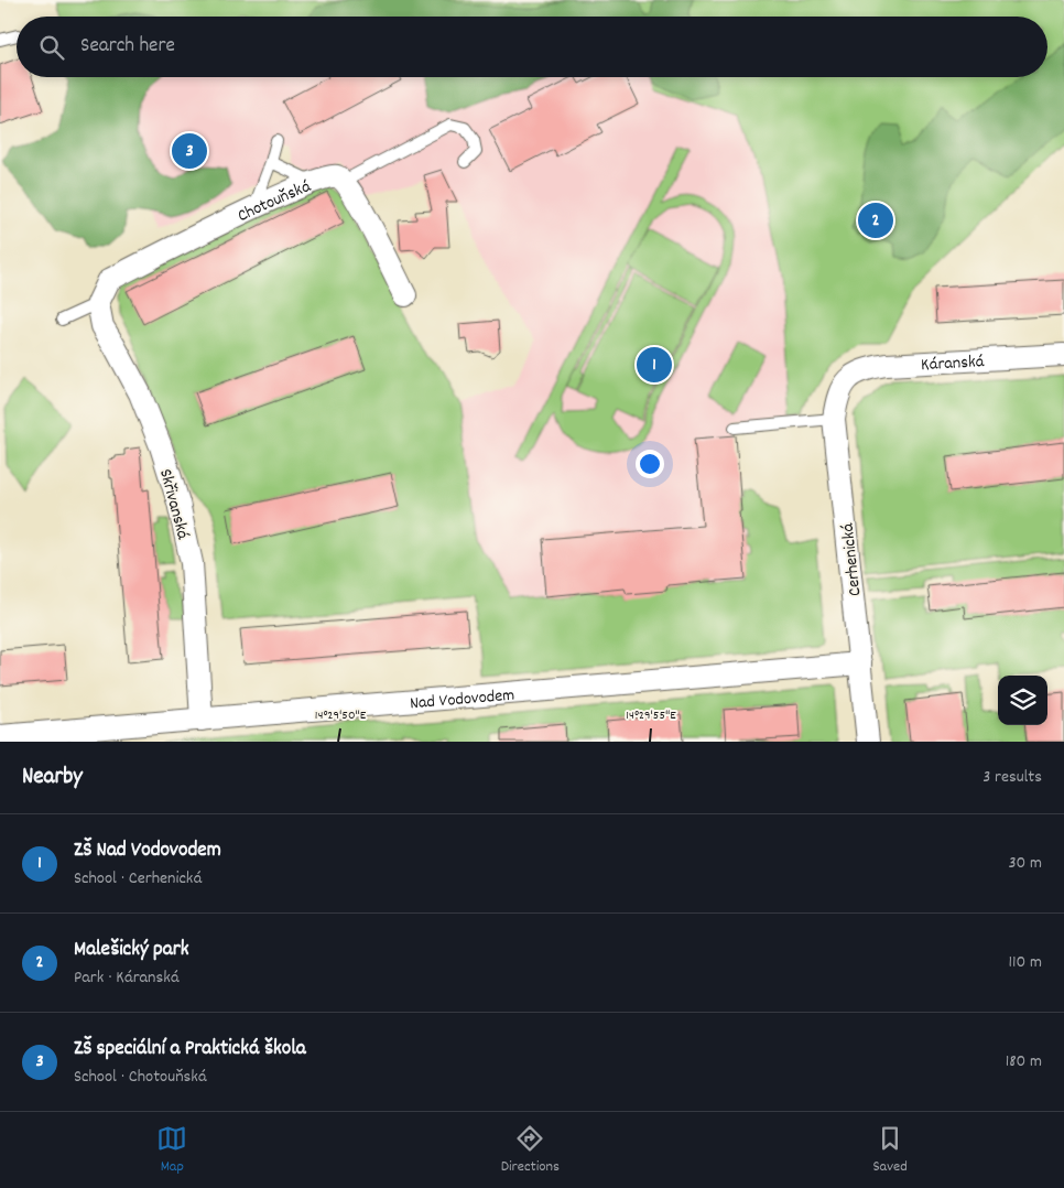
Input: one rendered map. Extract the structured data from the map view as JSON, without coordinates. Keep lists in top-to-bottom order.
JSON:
{
  "streets": {
    "street": [
      "Chotouňská",
      "Káranská",
      "Skřivanská",
      "Cerhenická",
      "Nad Vodovodem"
    ]
  },
  "crossings": [
    ["Chotouňská", "Skřivanská"],
    ["Káranská", "Cerhenická"],
    ["Skřivanská", "Nad Vodovodem"],
    ["Cerhenická", "Nad Vodovodem"]
  ],
  "page": {
    "search": "Search here",
    "pins": ["3", "2", "1"],
    "heading": ["Nearby", "3 results"],
    "list": [
      {
        "mark": "1",
        "name": "ZŠ Nad Vodovodem",
        "note": "School · Cerhenická",
        "value": "30 m"
      },
      {
        "mark": "2",
        "name": "Malešický park",
        "note": "Park · Káranská",
        "value": "110 m"
      },
      {
        "mark": "3",
        "name": "ZŠ speciální a Praktická škola",
        "note": "School · Chotouňská",
        "value": "180 m"
      }
    ],
    "nav": ["Map", "Directions", "Saved"]
  },
  "coordinates": ["14°29'50\"E", "14°29'55\"E"]
}
